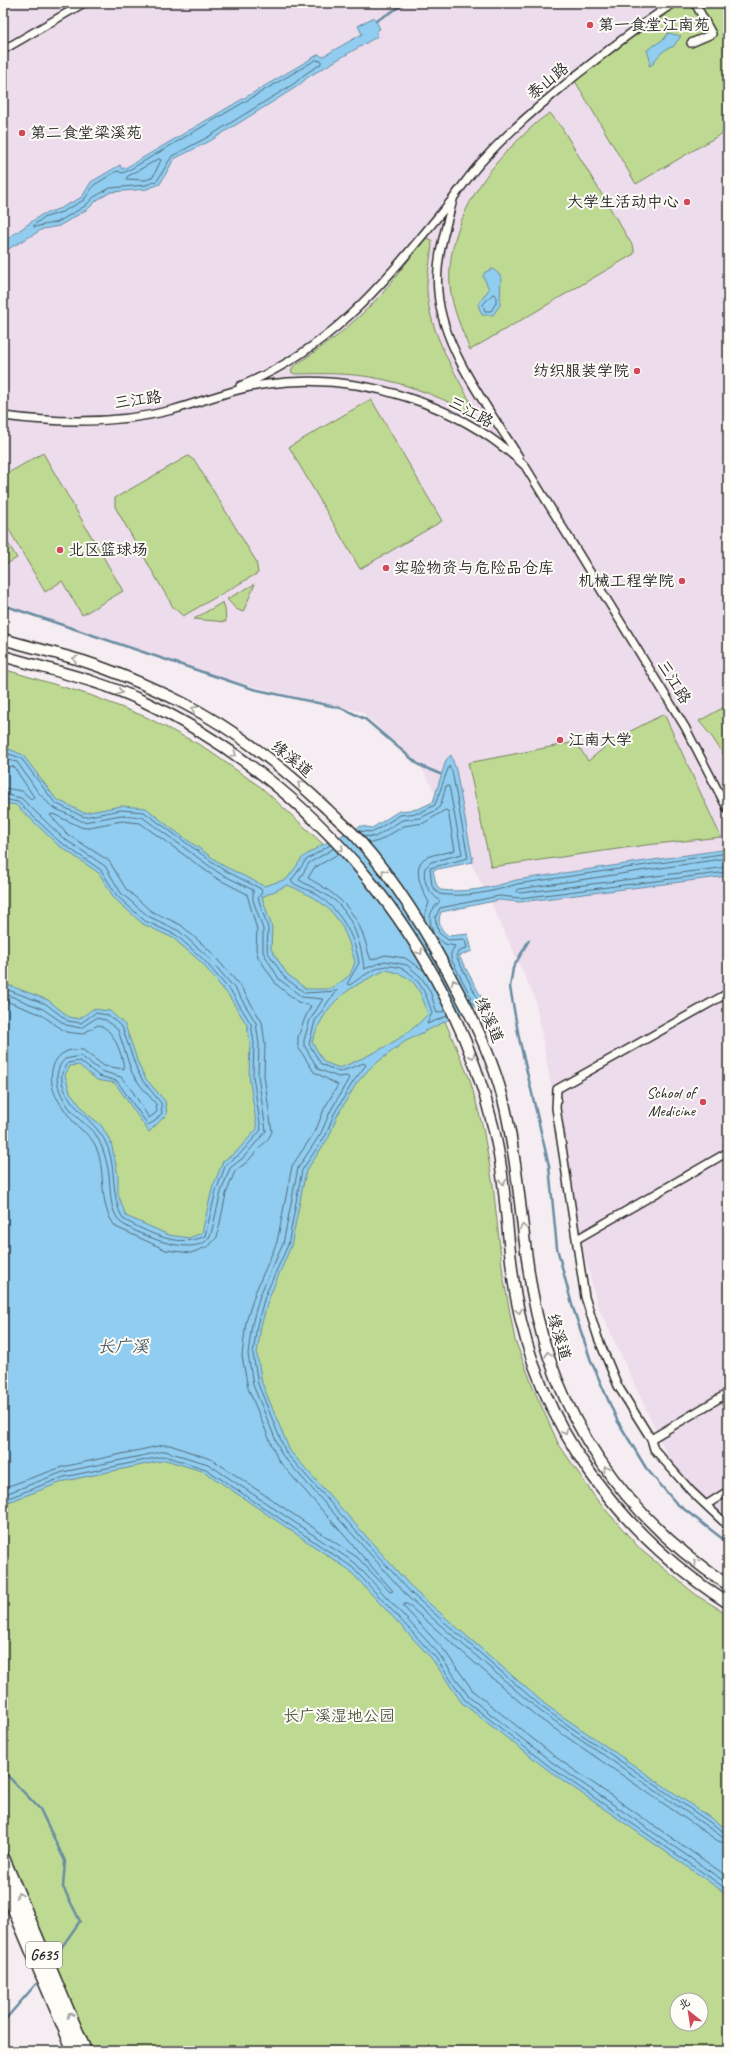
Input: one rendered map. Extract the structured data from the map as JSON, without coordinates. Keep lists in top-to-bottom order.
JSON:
{
  "streets": {
    "highway": ["G635"],
    "main road": ["缘溪道"],
    "street": ["泰山路", "三江路"]
  },
  "crossings": [
    ["泰山路", "三江路"]
  ],
  "water": ["长广溪"],
  "parks": ["长广溪湿地公园"],
  "places": [
    "第一食堂江南苑",
    "第二食堂梁溪苑",
    "大学生活动中心",
    "纺织服装学院",
    "北区篮球场",
    "实验物资与危险品仓库",
    "机械工程学院",
    "江南大学",
    "School of Medicine"
  ],
  "north": "top left"
}
